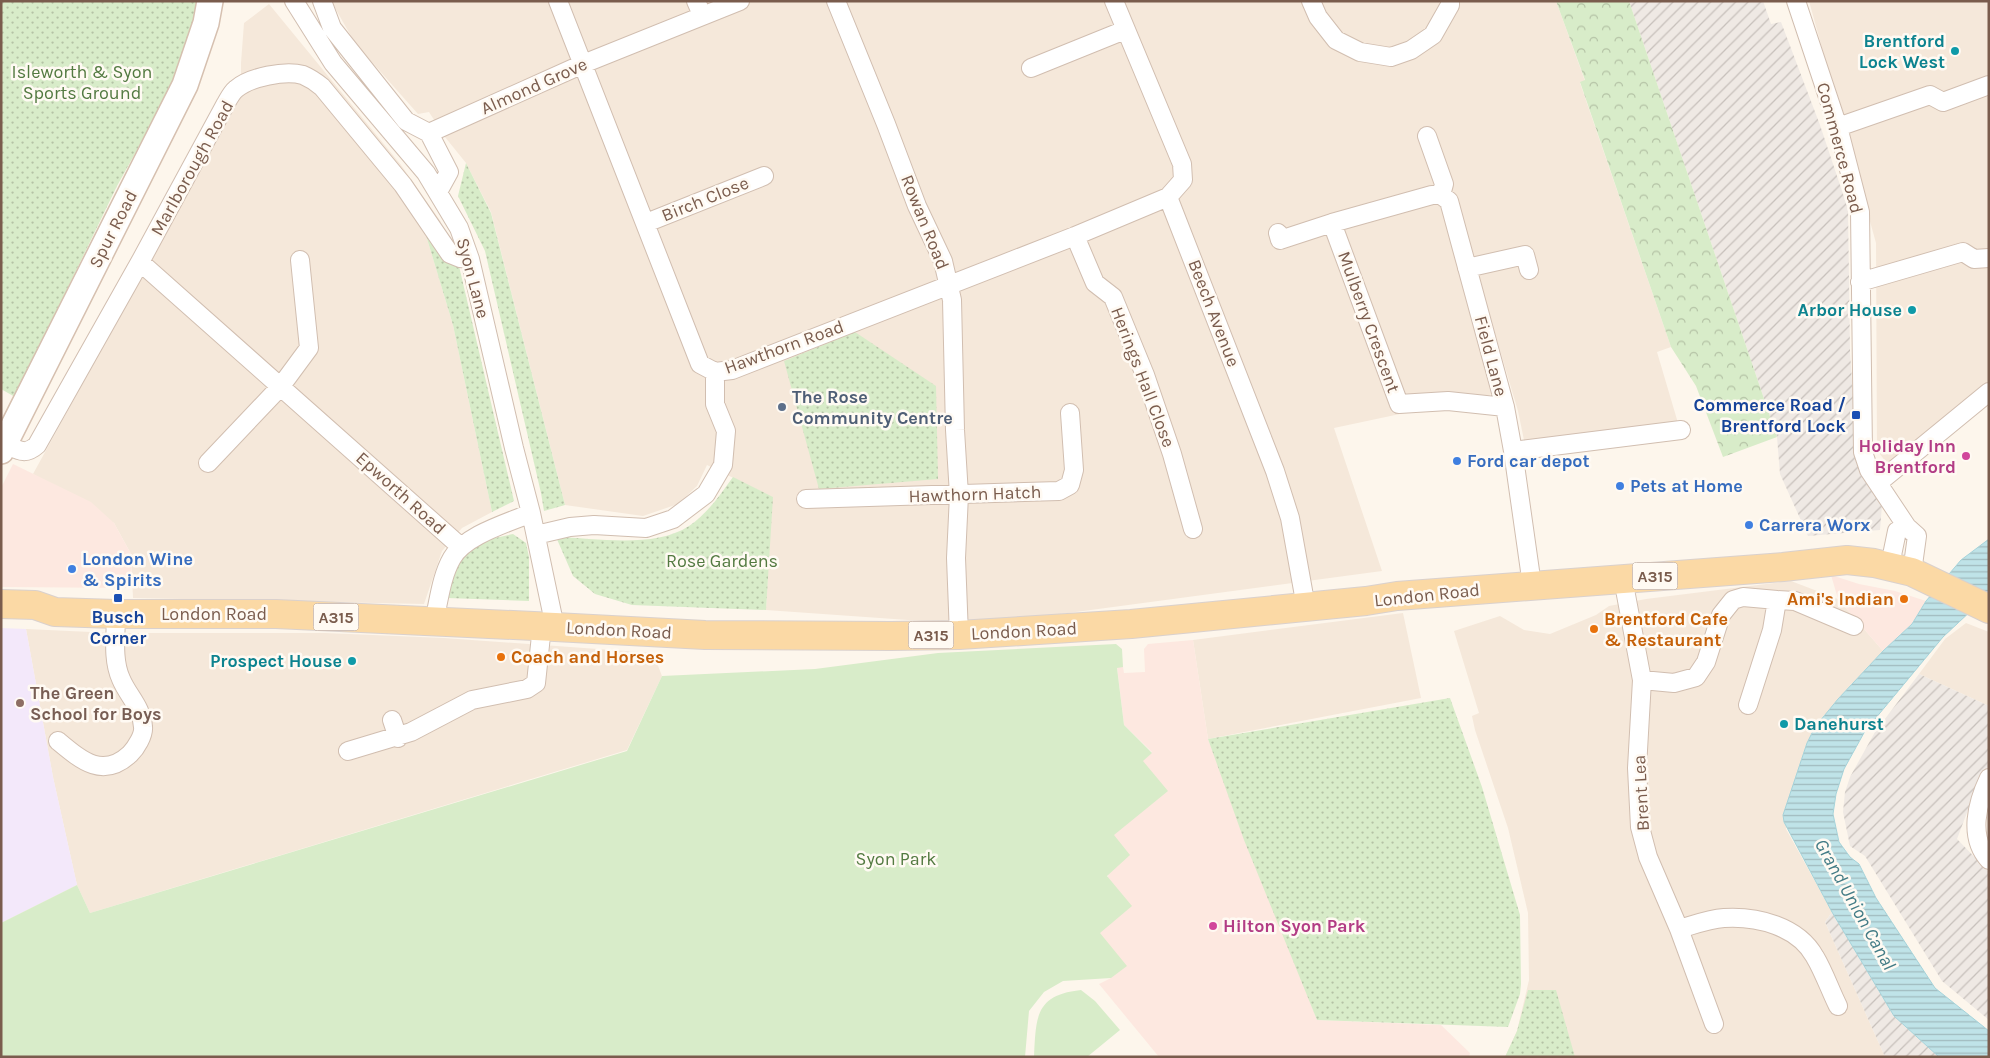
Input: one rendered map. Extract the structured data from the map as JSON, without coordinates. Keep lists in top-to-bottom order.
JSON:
{
  "streets": {
    "main road": ["Spur Road", "A315", "London Road"],
    "street": [
      "Almond Grove",
      "Commerce Road",
      "Marlborough Road",
      "Birch Close",
      "Rowan Road",
      "Syon Lane",
      "Beech Avenue",
      "Mulberry Crescent",
      "Hawthorn Road",
      "Field Lane",
      "Herings Hall Close",
      "Epworth Road",
      "Hawthorn Hatch",
      "Brent Lea"
    ]
  },
  "crossings": [
    ["Almond Grove", "Hawthorn Road"],
    ["Commerce Road", "A315"],
    ["Commerce Road", "London Road"],
    ["Marlborough Road", "Spur Road"],
    ["Marlborough Road", "Syon Lane"],
    ["Marlborough Road", "Epworth Road"],
    ["Birch Close", "Hawthorn Road"],
    ["Rowan Road", "Hawthorn Road"],
    ["Rowan Road", "Hawthorn Hatch"],
    ["Rowan Road", "London Road"],
    ["Syon Lane", "London Road"],
    ["Beech Avenue", "Hawthorn Road"],
    ["Beech Avenue", "London Road"],
    ["Mulberry Crescent", "Field Lane"],
    ["Hawthorn Road", "Herings Hall Close"],
    ["Field Lane", "London Road"],
    ["Epworth Road", "London Road"],
    ["A315", "London Road"],
    ["London Road", "Brent Lea"]
  ],
  "water": ["Grand Union Canal"],
  "parks": ["Isleworth & Syon Sports Ground", "Rose Gardens", "Syon Park"],
  "places": {
    "other": [
      "Brentford Lock West",
      "Arbor House",
      "The Rose Community Centre",
      "Holiday Inn Brentford",
      "Ford car depot",
      "Pets at Home",
      "Carrera Worx",
      "London Wine & Spirits",
      "Ami's Indian",
      "Brentford Cafe & Restaurant",
      "Coach and Horses",
      "Prospect House",
      "The Green School for Boys",
      "Danehurst",
      "Hilton Syon Park"
    ],
    "transit": ["Commerce Road / Brentford Lock", "Busch Corner"]
  }
}
